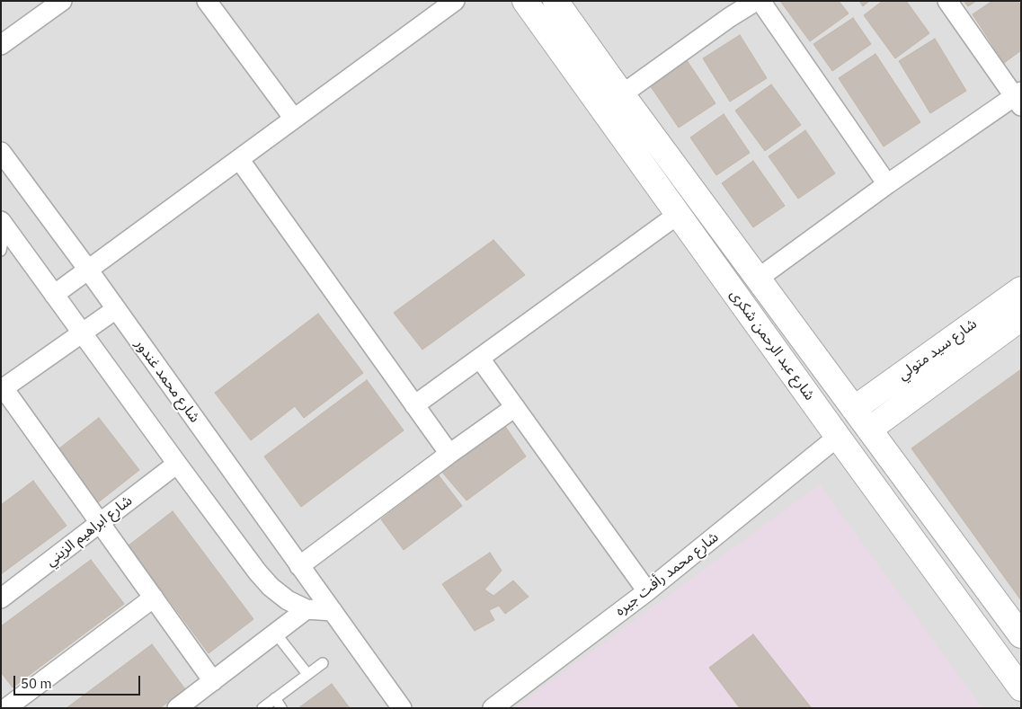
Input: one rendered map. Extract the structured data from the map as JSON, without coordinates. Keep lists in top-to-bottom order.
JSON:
{
  "streets": {
    "street": [
      "شارع عبد الرحمن شكرى",
      "شارع سيد متولي",
      "شارع محمد غندور",
      "شارع ابراهيم الزيني",
      "شارع محمد رأفت جيره"
    ]
  },
  "crossings": [
    ["شارع عبد الرحمن شكرى", "شارع سيد متولي"],
    ["شارع عبد الرحمن شكرى", "شارع محمد رأفت جيره"]
  ],
  "scale_bar": "50 m"
}
